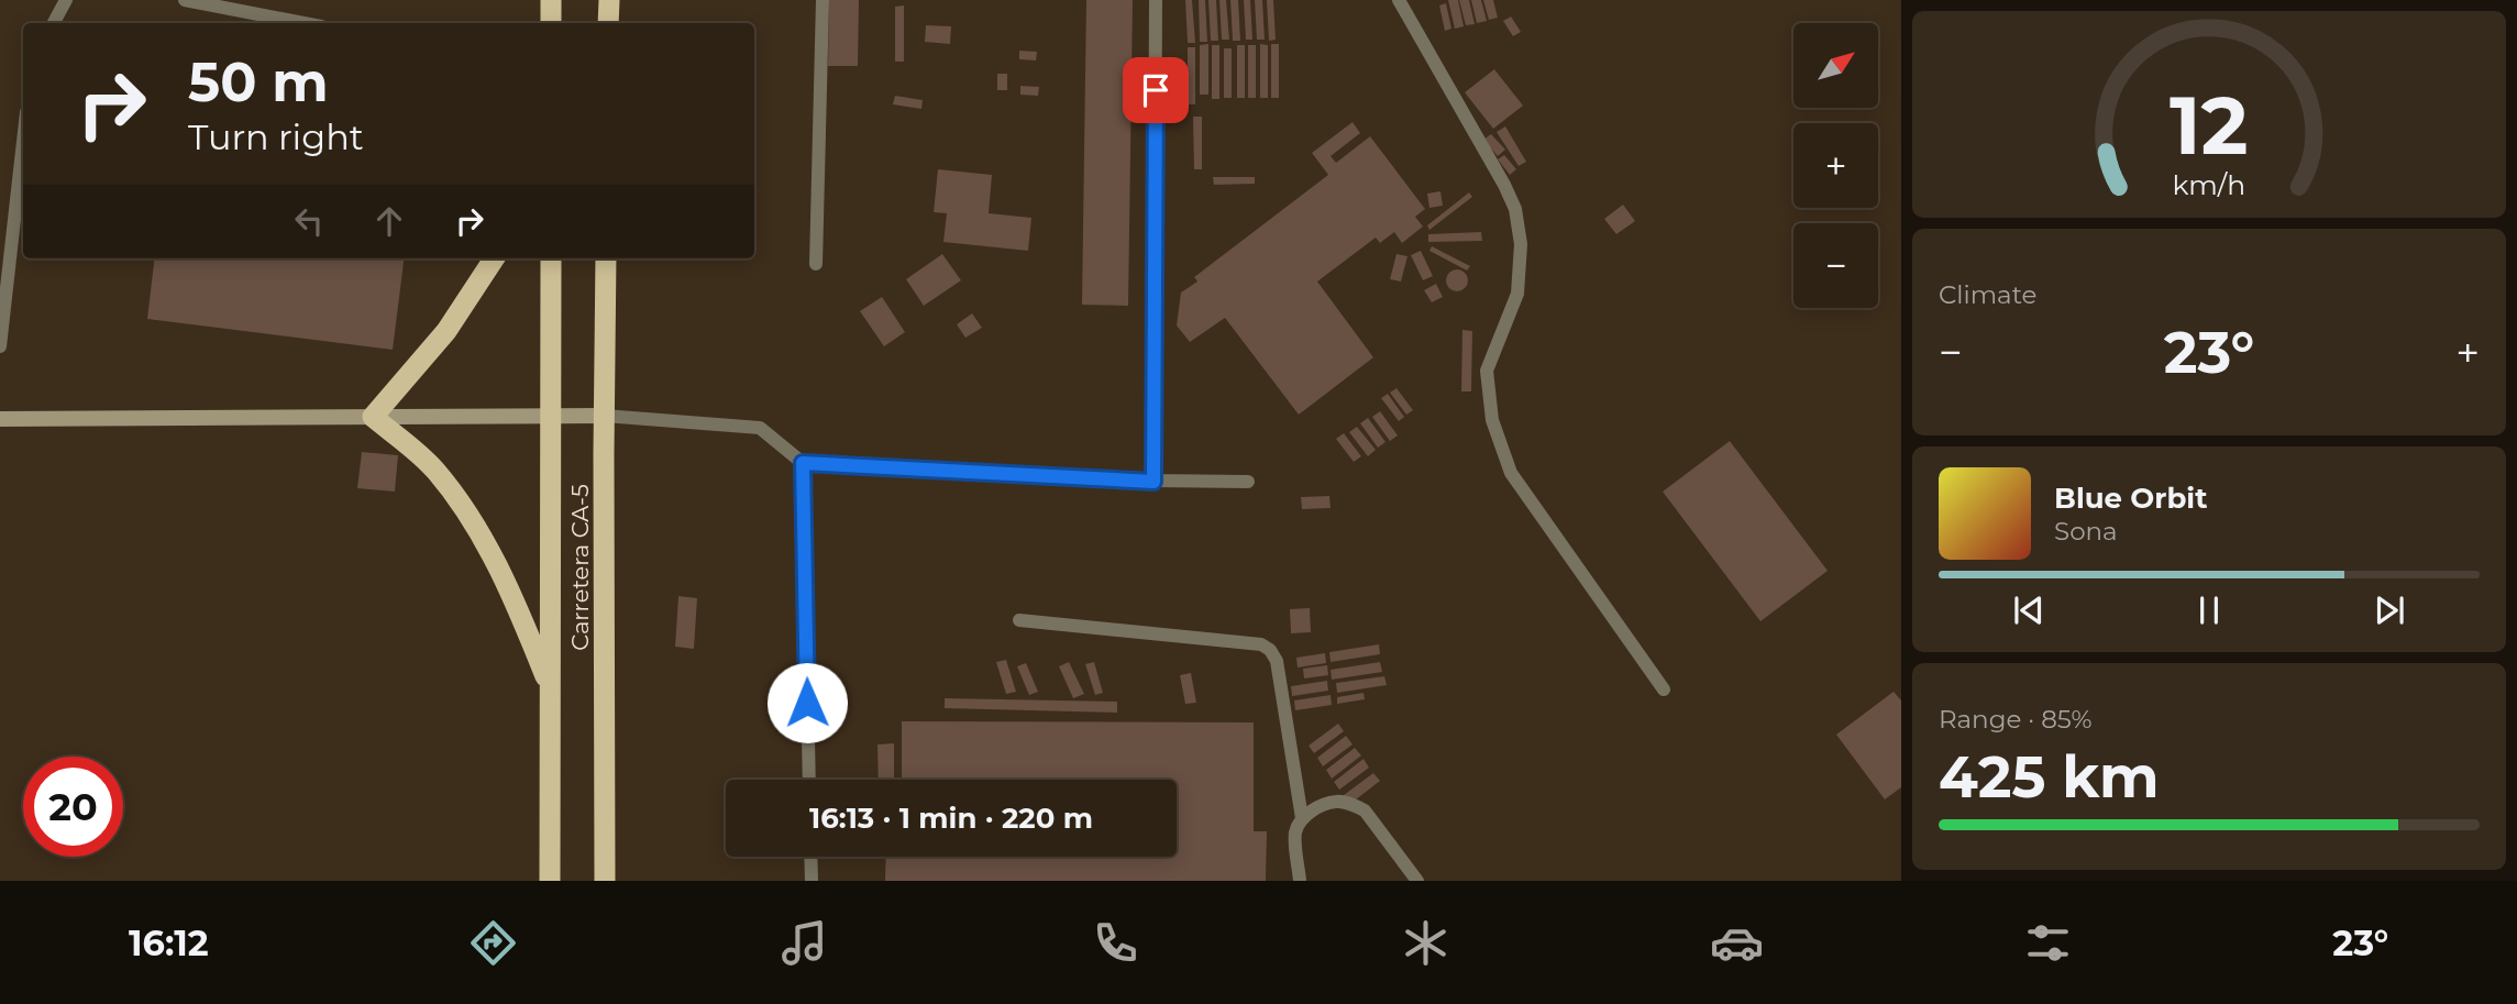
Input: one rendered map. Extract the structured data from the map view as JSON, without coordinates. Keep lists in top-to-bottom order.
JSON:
{
  "streets": {
    "highway": ["Carretera CA-5"]
  },
  "north": "top right",
  "page": {
    "map_buttons": ["+", "−"],
    "turn": ["50 m", "Turn right"],
    "tile": [
      "Climate",
      ["Range · 85%", "425 km"]
    ],
    "heat": ["−", "23°", "+"],
    "song": ["Blue Orbit", "Sona"],
    "limit": "20",
    "trip": "16:13 · 1 min · 220 m",
    "tabs": ["16:12", "23°"],
    "gauge": ["12", "km/h"]
  }
}
